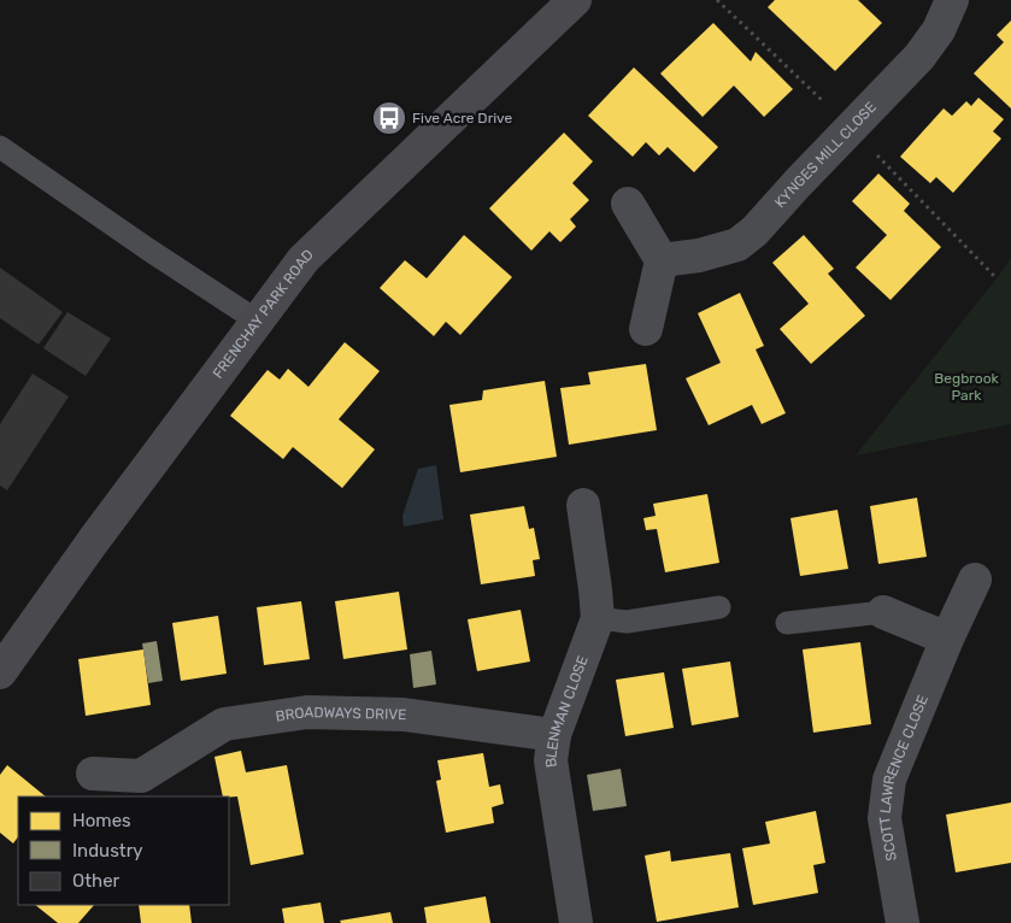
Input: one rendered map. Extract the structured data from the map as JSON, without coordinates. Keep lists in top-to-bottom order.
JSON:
{
  "streets": {
    "main road": ["FRENCHAY PARK ROAD"],
    "street": [
      "KYNGES MILL CLOSE",
      "BLENMAN CLOSE",
      "BROADWAYS DRIVE",
      "SCOTT LAWRENCE CLOSE"
    ]
  },
  "crossings": [
    ["BLENMAN CLOSE", "BROADWAYS DRIVE"]
  ],
  "parks": ["Begbrook Park"],
  "places": {
    "bus stop": ["Five Acre Drive"]
  },
  "legend": ["Homes", "Industry", "Other"]
}
